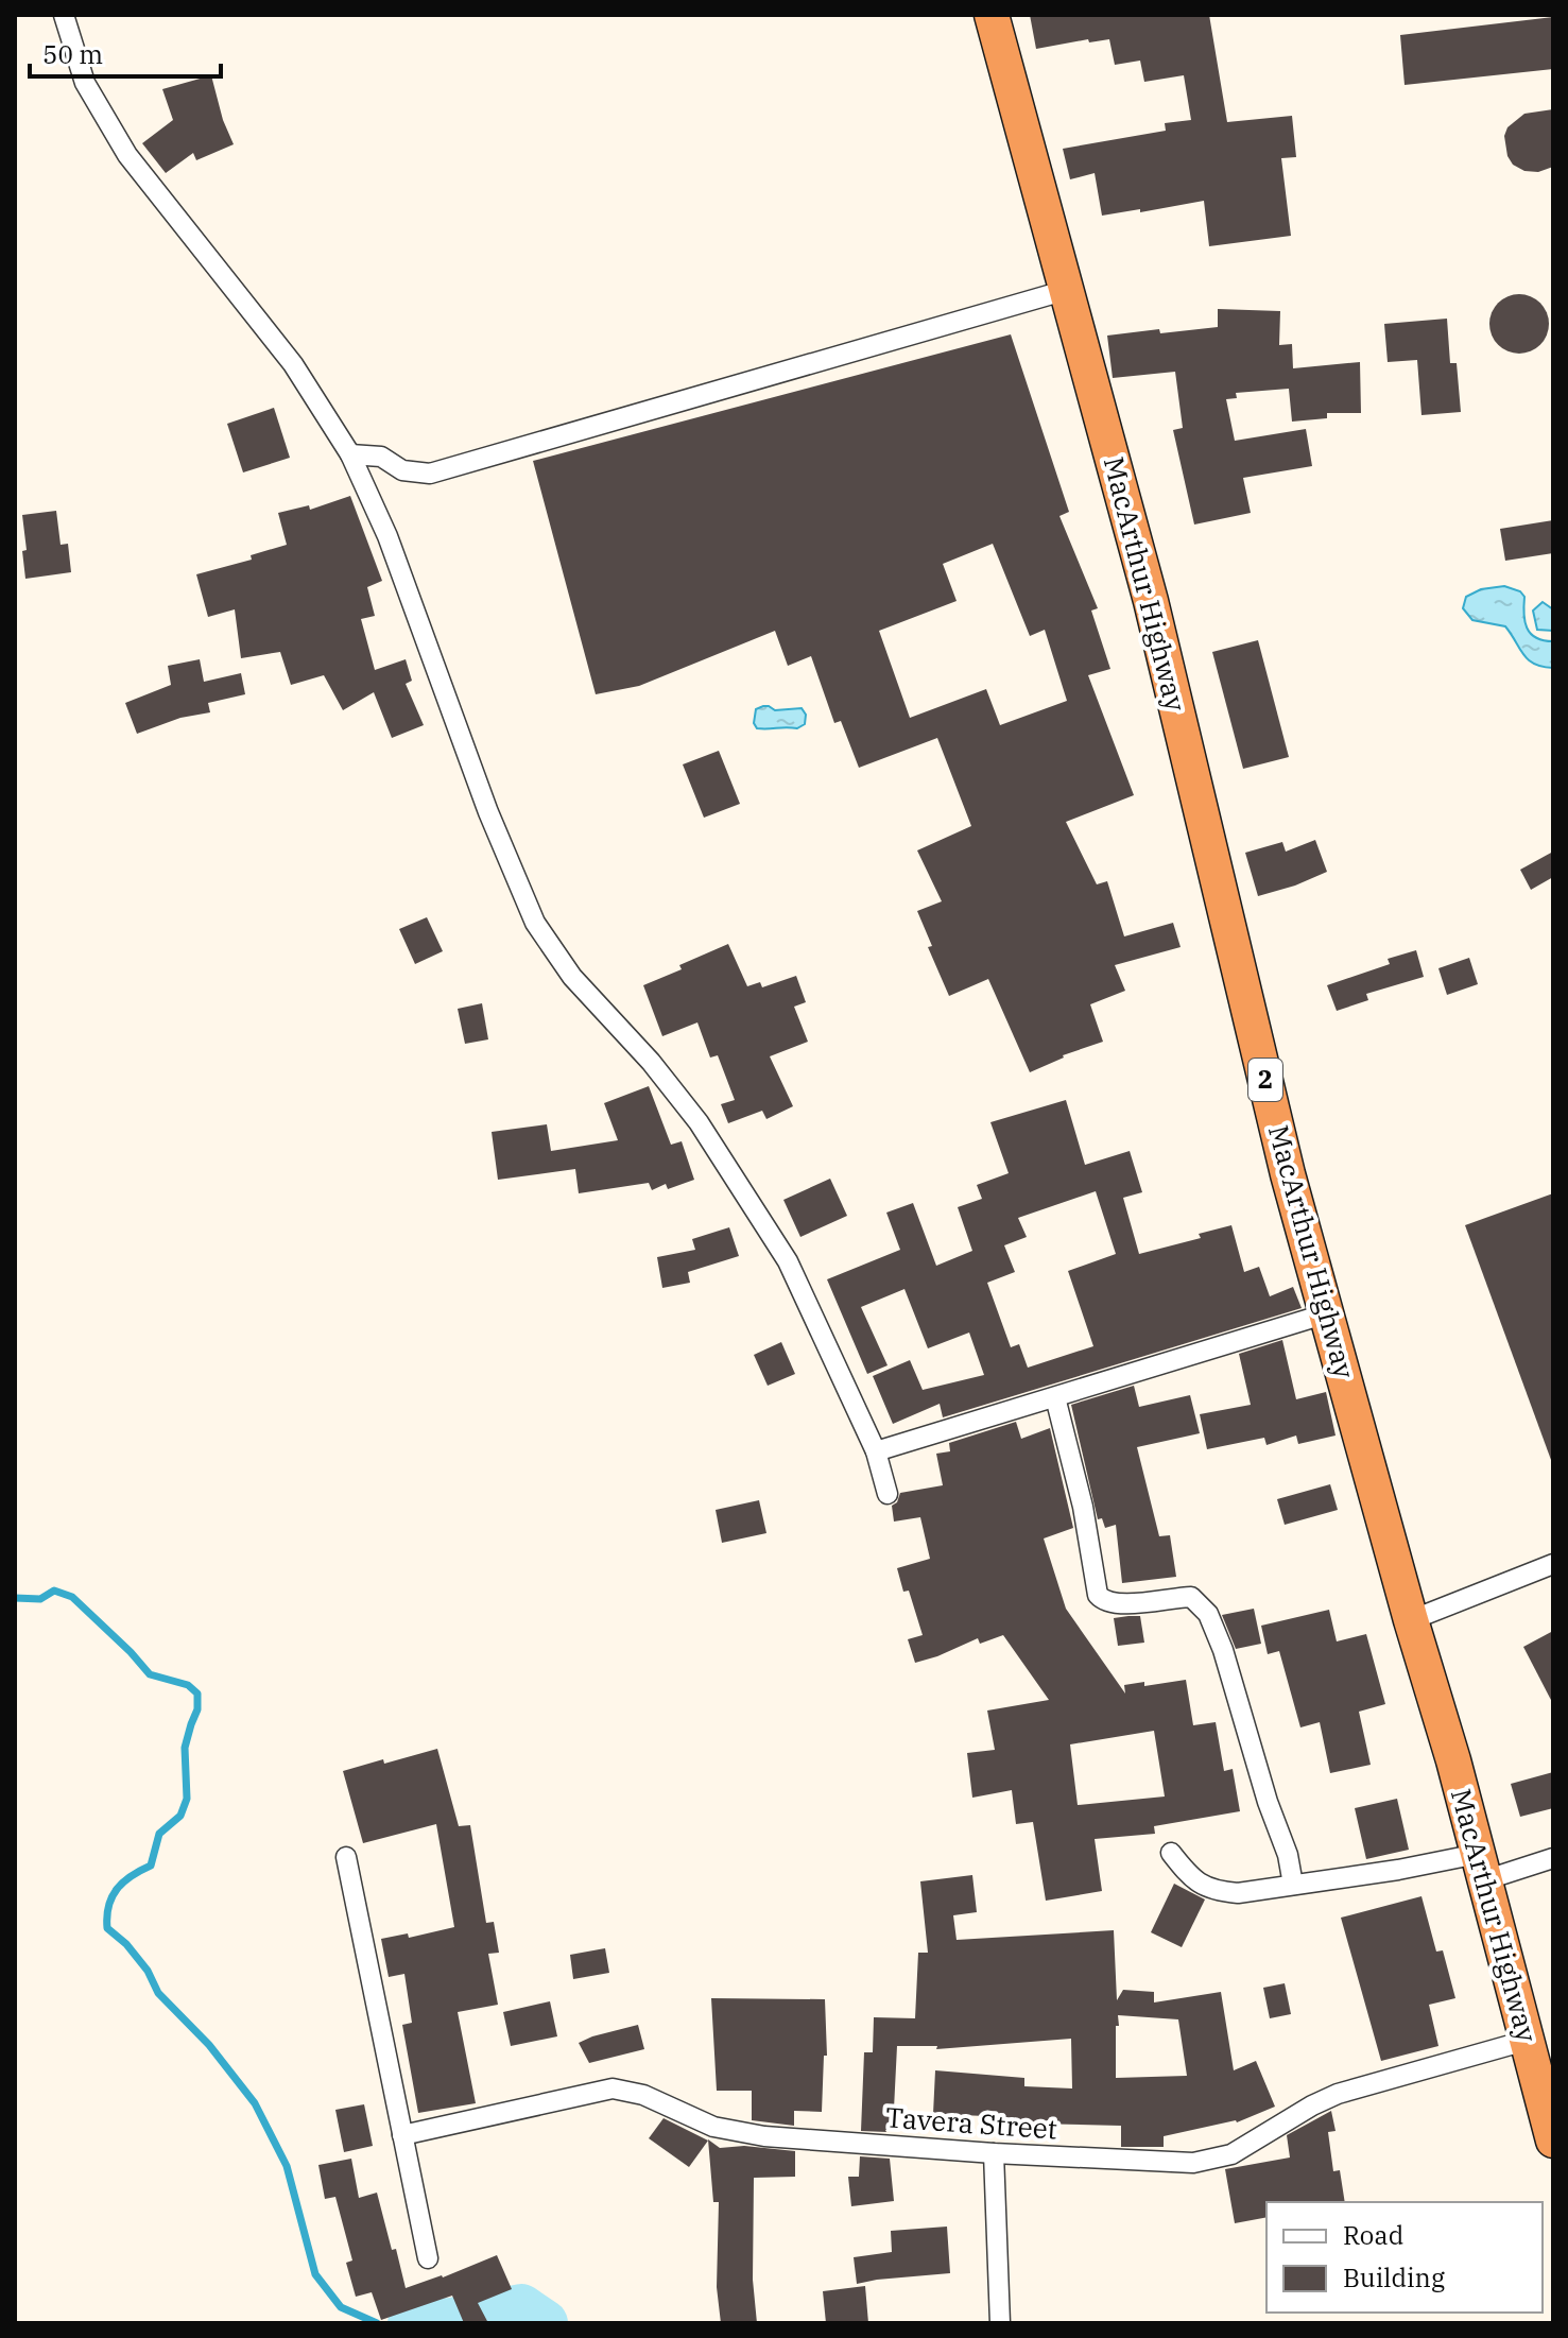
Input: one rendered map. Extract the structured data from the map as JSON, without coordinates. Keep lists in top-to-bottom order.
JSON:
{
  "streets": {
    "highway": ["MacArthur Highway", "2"],
    "street": ["Tavera Street"]
  },
  "crossings": [
    ["MacArthur Highway", "Tavera Street"]
  ],
  "legend": ["Road", "Building"],
  "scale_bar": "50 m"
}
